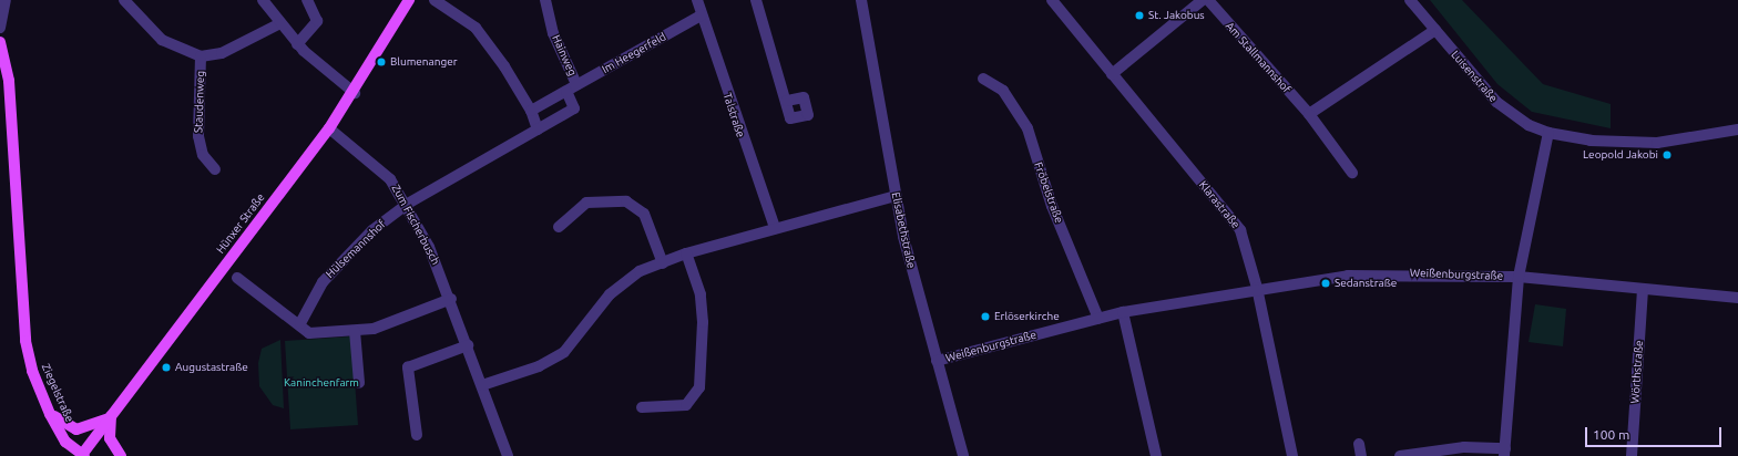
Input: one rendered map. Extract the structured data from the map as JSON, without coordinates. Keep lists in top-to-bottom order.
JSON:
{
  "streets": {
    "main road": ["Hünxer Straße", "Ziegelstraße"],
    "street": [
      "Im Heegerfeld",
      "Hainweg",
      "Am Stallmannshof",
      "Luisenstraße",
      "Staudenweg",
      "Talstraße",
      "Fröbelstraße",
      "Klarastraße",
      "Zum Fischerbusch",
      "Elisabethstraße",
      "Hülsemannshof",
      "Weißenburgstraße",
      "Wörthstraße"
    ]
  },
  "crossings": [
    ["Im Heegerfeld", "Hainweg"],
    ["Im Heegerfeld", "Talstraße"],
    ["Fröbelstraße", "Weißenburgstraße"],
    ["Klarastraße", "Weißenburgstraße"],
    ["Hünxer Straße", "Zum Fischerbusch"],
    ["Hünxer Straße", "Ziegelstraße"],
    ["Zum Fischerbusch", "Hülsemannshof"],
    ["Elisabethstraße", "Weißenburgstraße"],
    ["Weißenburgstraße", "Wörthstraße"]
  ],
  "parks": ["Kaninchenfarm"],
  "places": [
    "St. Jakobus",
    "Blumenanger",
    "Leopold Jakobi",
    "Sedanstraße",
    "Erlöserkirche",
    "Augustastraße"
  ],
  "scale_bar": "100 m"
}
